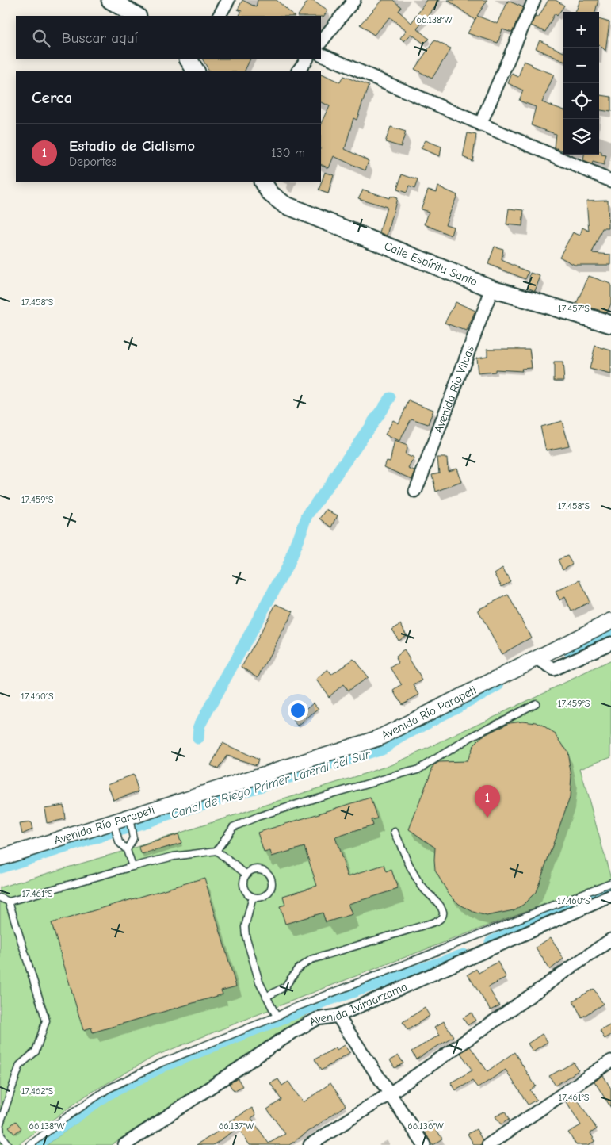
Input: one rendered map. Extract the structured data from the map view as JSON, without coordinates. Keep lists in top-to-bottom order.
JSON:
{
  "streets": {
    "main road": ["Calle Espíritu Santo"],
    "street": ["Avenida Río Vilcas", "Avenida Río Parapeti", "Avenida Ivirgarzama"]
  },
  "crossings": [
    ["Calle Espíritu Santo", "Avenida Río Vilcas"]
  ],
  "water": ["Canal de Riego Primer Lateral del Sur"],
  "page": {
    "map_buttons": ["+", "−"],
    "search": "Buscar aquí",
    "heading": "Cerca",
    "list": [
      {
        "mark": "1",
        "name": "Estadio de Ciclismo",
        "note": "Deportes",
        "value": "130 m"
      }
    ],
    "pins": "1"
  },
  "coordinates": [
    "66.138°W",
    "17.458°S",
    "17.457°S",
    "17.459°S",
    "17.460°S",
    "17.461°S",
    "17.462°S",
    "66.137°W",
    "66.136°W"
  ]
}
